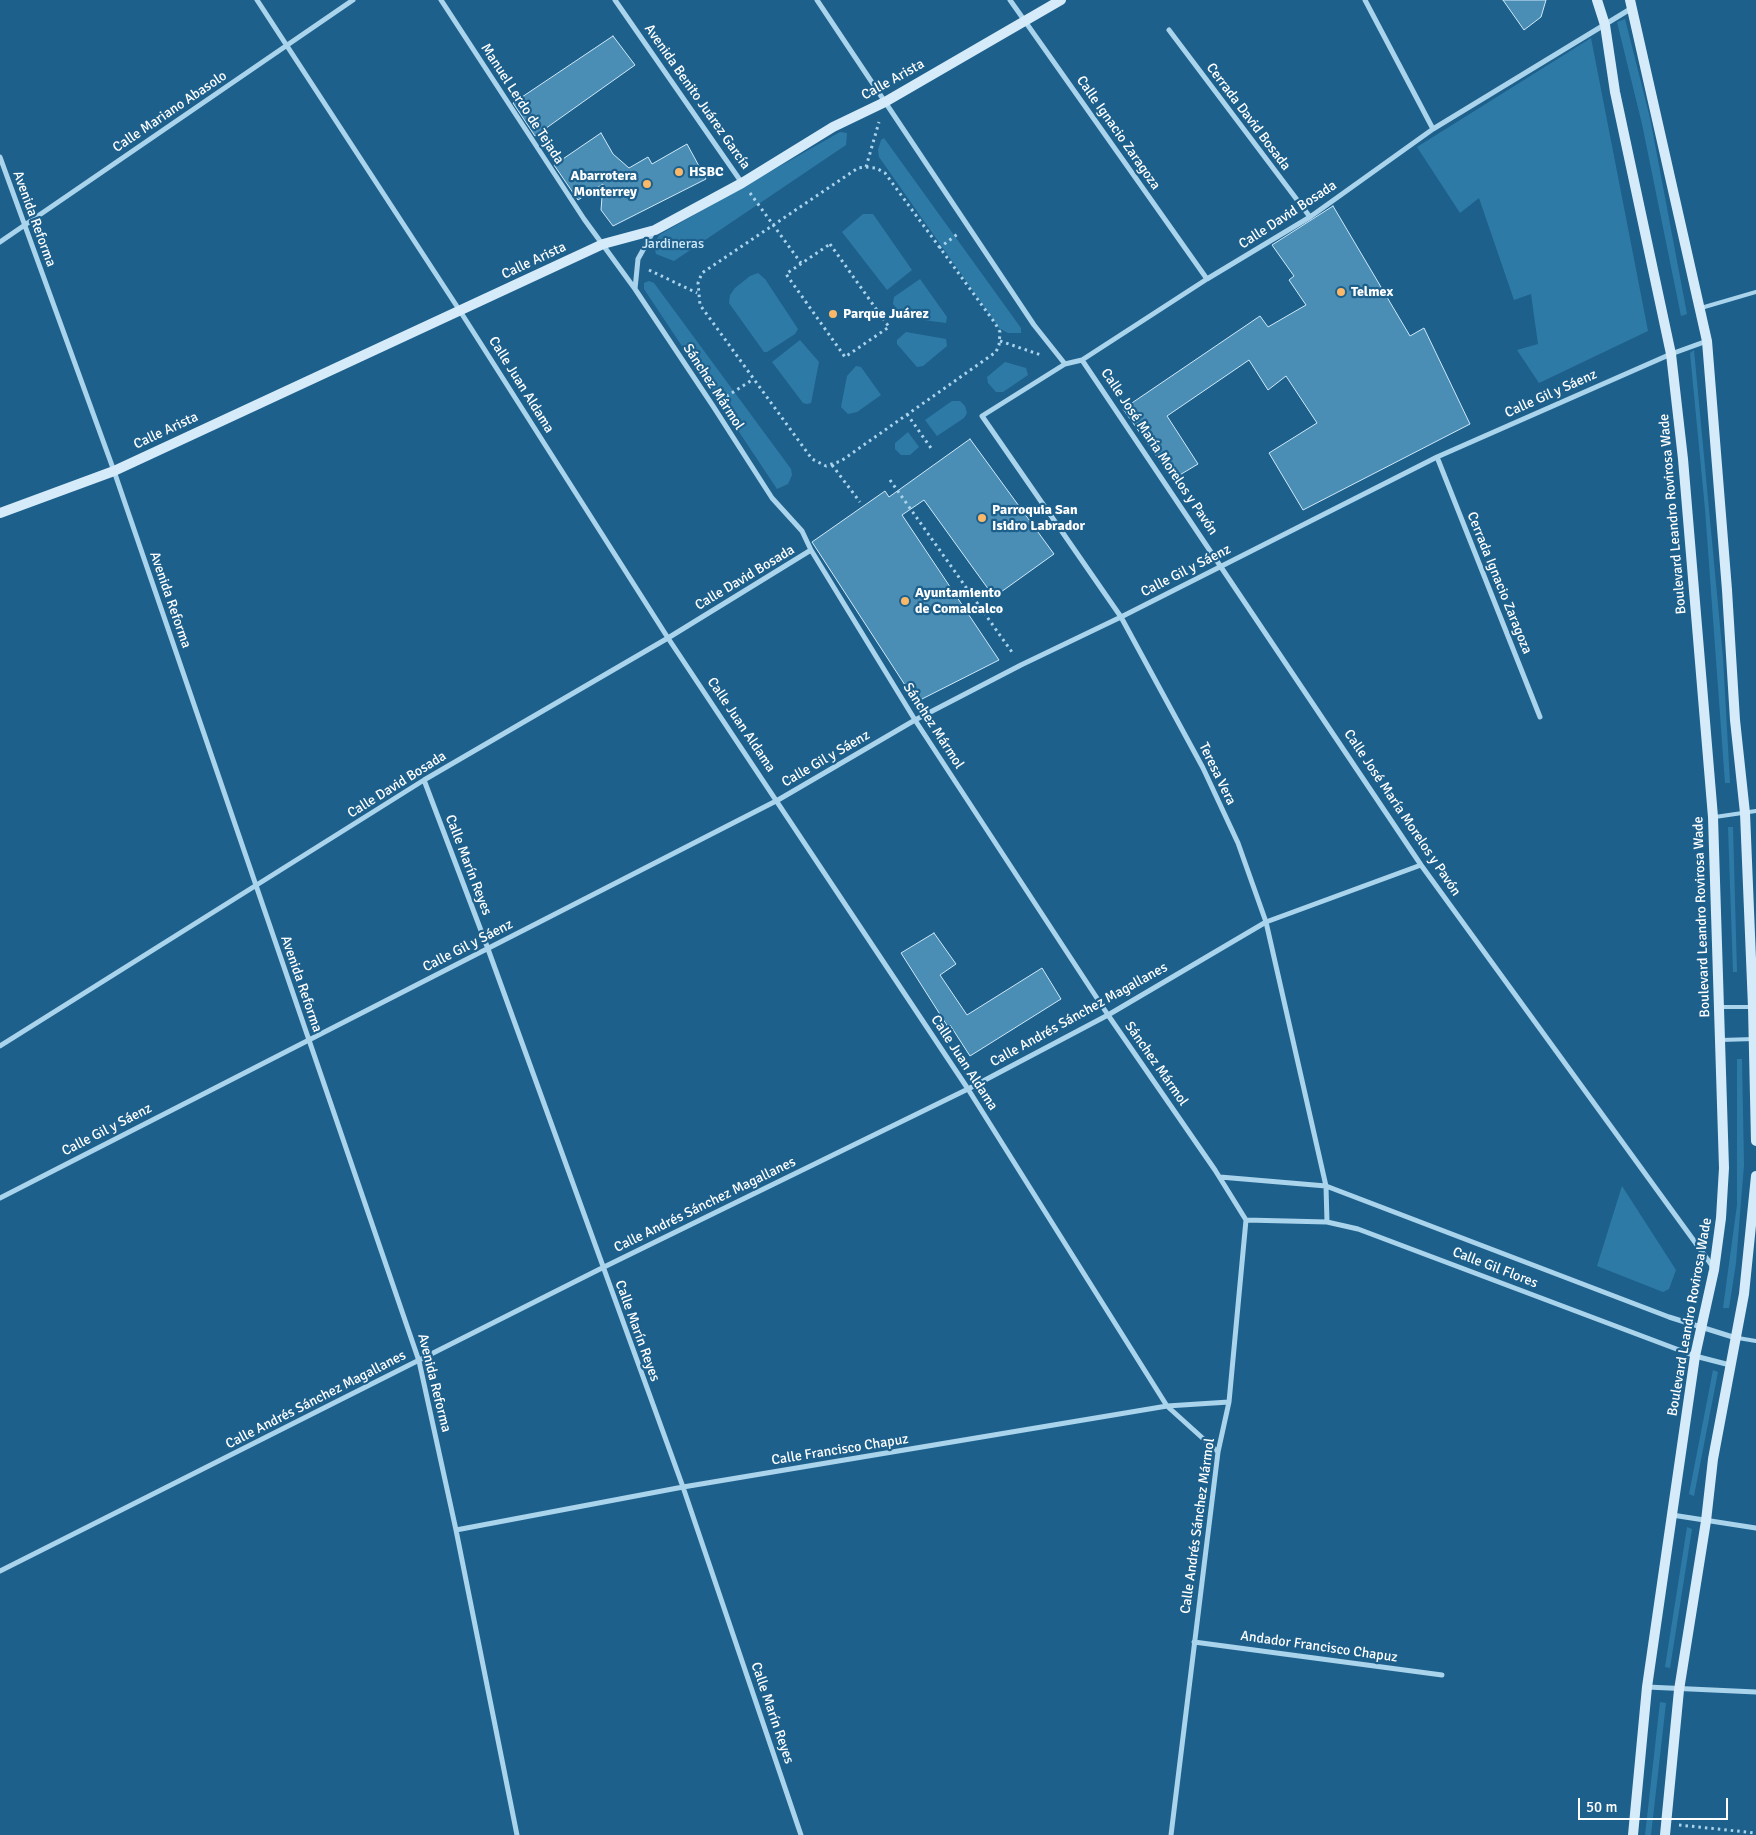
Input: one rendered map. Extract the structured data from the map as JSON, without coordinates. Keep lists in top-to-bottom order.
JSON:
{
  "streets": {
    "main road": ["Calle Arista", "Boulevard Leandro Rovirosa Wade"],
    "street": [
      "Avenida Benito Juárez García",
      "Manuel Lerdo de Tejada",
      "Calle Mariano Abasolo",
      "Cerrada David Bosada",
      "Calle Ignacio Zaragoza",
      "Calle David Bosada",
      "Avenida Reforma",
      "Calle Juan Aldama",
      "Sánchez Mármol",
      "Calle Gil y Sáenz",
      "Calle José María Morelos y Pavón",
      "Cerrada Ignacio Zaragoza",
      "Teresa Vera",
      "Calle Marín Reyes",
      "Calle Andrés Sánchez Magallanes",
      "Calle Gil Flores",
      "Calle Francisco Chapuz",
      "Calle Andrés Sánchez Mármol",
      "Andador Francisco Chapuz"
    ]
  },
  "crossings": [
    ["Calle Arista", "Avenida Benito Juárez García"],
    ["Calle Arista", "Manuel Lerdo de Tejada"],
    ["Calle Arista", "Calle Ignacio Zaragoza"],
    ["Calle Arista", "Avenida Reforma"],
    ["Calle Arista", "Calle Juan Aldama"],
    ["Calle Arista", "Sánchez Mármol"],
    ["Manuel Lerdo de Tejada", "Sánchez Mármol"],
    ["Calle Mariano Abasolo", "Avenida Reforma"],
    ["Calle Mariano Abasolo", "Calle Juan Aldama"],
    ["Cerrada David Bosada", "Calle David Bosada"],
    ["Calle Ignacio Zaragoza", "Calle David Bosada"],
    ["Calle David Bosada", "Avenida Reforma"],
    ["Calle David Bosada", "Calle Juan Aldama"],
    ["Calle David Bosada", "Sánchez Mármol"],
    ["Calle David Bosada", "Calle José María Morelos y Pavón"],
    ["Calle David Bosada", "Boulevard Leandro Rovirosa Wade"],
    ["Calle David Bosada", "Teresa Vera"],
    ["Calle David Bosada", "Calle Marín Reyes"],
    ["Avenida Reforma", "Calle Gil y Sáenz"],
    ["Avenida Reforma", "Calle Andrés Sánchez Magallanes"],
    ["Avenida Reforma", "Calle Francisco Chapuz"],
    ["Calle Juan Aldama", "Calle Gil y Sáenz"],
    ["Calle Juan Aldama", "Calle Andrés Sánchez Magallanes"],
    ["Calle Juan Aldama", "Calle Francisco Chapuz"],
    ["Calle Juan Aldama", "Calle Andrés Sánchez Mármol"],
    ["Sánchez Mármol", "Calle Gil y Sáenz"],
    ["Sánchez Mármol", "Calle Andrés Sánchez Magallanes"],
    ["Sánchez Mármol", "Calle Gil Flores"],
    ["Sánchez Mármol", "Calle Andrés Sánchez Mármol"],
    ["Calle Gil y Sáenz", "Calle José María Morelos y Pavón"],
    ["Calle Gil y Sáenz", "Boulevard Leandro Rovirosa Wade"],
    ["Calle Gil y Sáenz", "Cerrada Ignacio Zaragoza"],
    ["Calle Gil y Sáenz", "Teresa Vera"],
    ["Calle Gil y Sáenz", "Calle Marín Reyes"],
    ["Calle José María Morelos y Pavón", "Boulevard Leandro Rovirosa Wade"],
    ["Calle José María Morelos y Pavón", "Calle Andrés Sánchez Magallanes"],
    ["Boulevard Leandro Rovirosa Wade", "Calle Gil Flores"],
    ["Teresa Vera", "Calle Andrés Sánchez Magallanes"],
    ["Teresa Vera", "Calle Gil Flores"],
    ["Calle Marín Reyes", "Calle Andrés Sánchez Magallanes"],
    ["Calle Marín Reyes", "Calle Francisco Chapuz"],
    ["Calle Gil Flores", "Calle Andrés Sánchez Mármol"],
    ["Calle Francisco Chapuz", "Calle Andrés Sánchez Mármol"],
    ["Calle Andrés Sánchez Mármol", "Andador Francisco Chapuz"]
  ],
  "parks": ["Jardineras"],
  "places": [
    "HSBC",
    "Abarrotera Monterrey",
    "Telmex",
    "Parque Juárez",
    "Parroquia San Isidro Labrador",
    "Ayuntamiento de Comalcalco"
  ],
  "scale_bar": "50 m"
}
